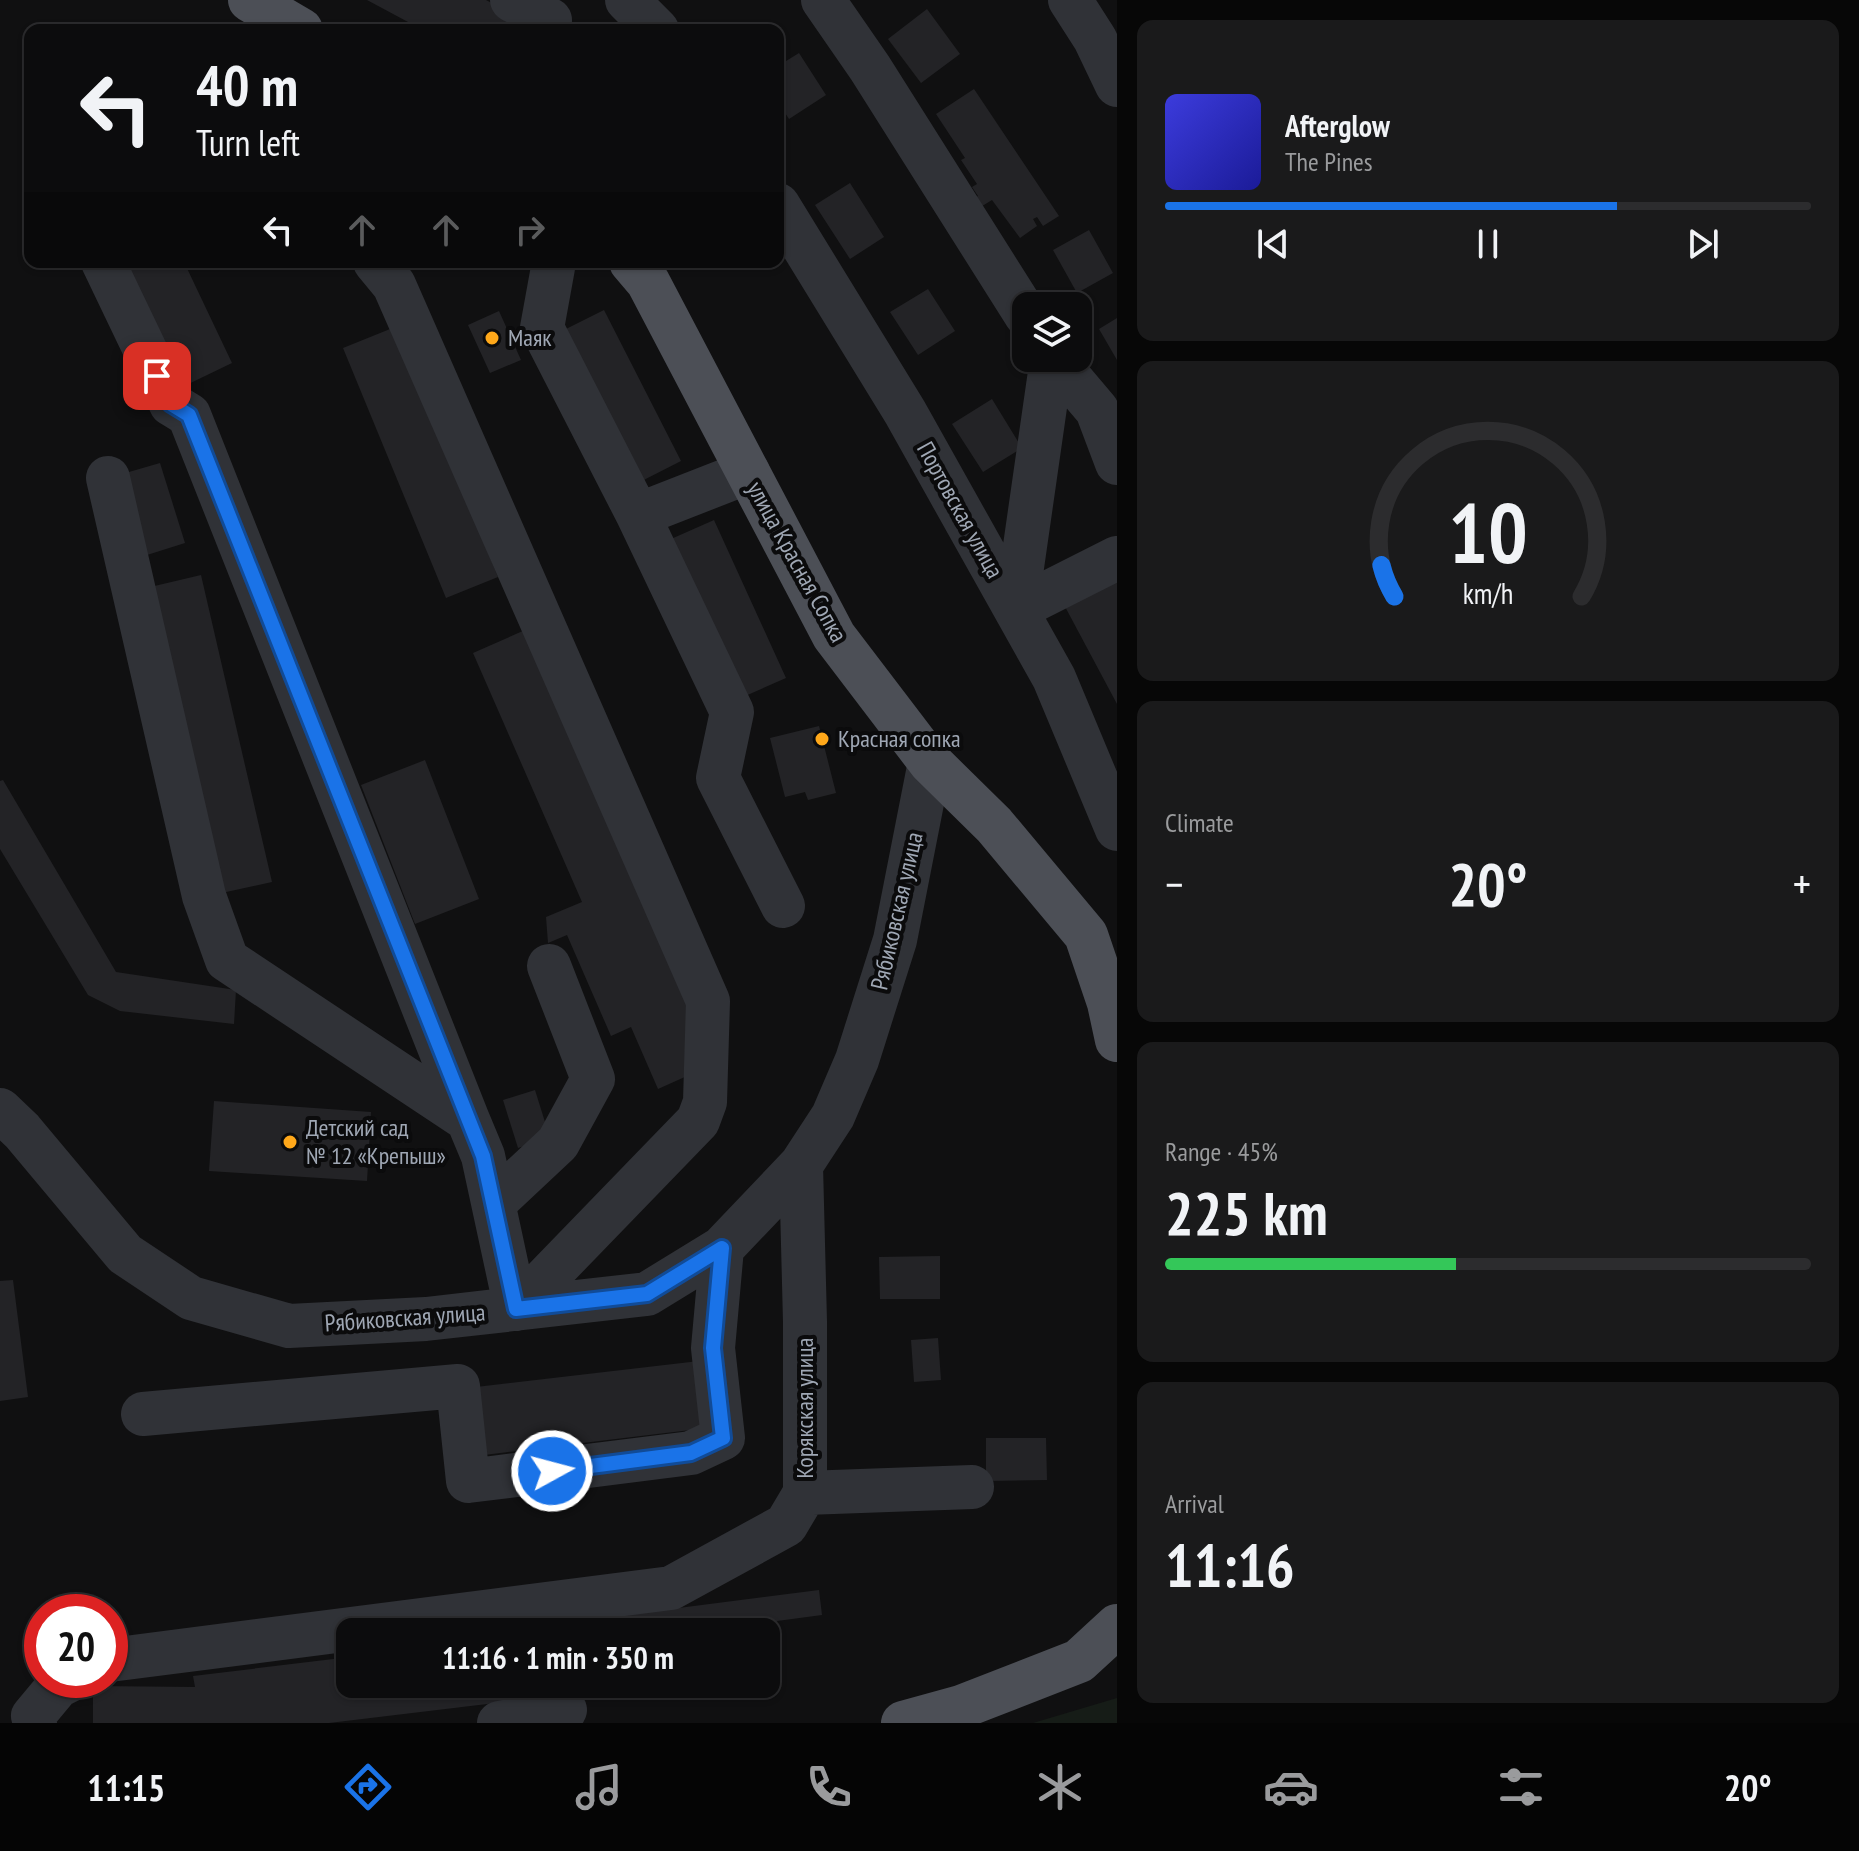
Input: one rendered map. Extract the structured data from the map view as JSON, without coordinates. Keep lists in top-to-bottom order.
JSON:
{
  "streets": {
    "main road": ["улица Красная Сопка"],
    "street": ["Портовская улица", "Рябиковская улица", "Корякская улица"]
  },
  "crossings": [
    ["улица Красная Сопка", "Рябиковская улица"],
    ["Рябиковская улица", "Корякская улица"]
  ],
  "places": ["Маяк", "Красная сопка", "Детский сад № 12 «Крепыш»"],
  "page": {
    "turn": ["40 m", "Turn left"],
    "song": ["Afterglow", "The Pines"],
    "tile": [
      "Climate",
      ["Range · 45%", "225 km"],
      ["Arrival", "11:16"]
    ],
    "heat": ["−", "20°", "+"],
    "limit": "20",
    "trip": "11:16 · 1 min · 350 m",
    "tabs": ["11:15", "20°"],
    "gauge": ["10", "km/h"]
  }
}
